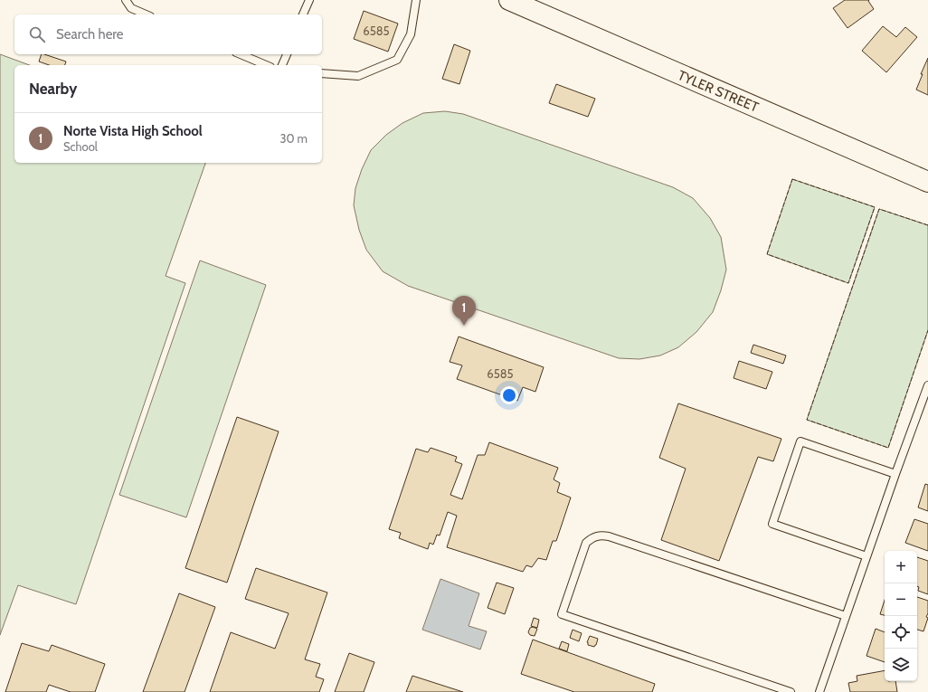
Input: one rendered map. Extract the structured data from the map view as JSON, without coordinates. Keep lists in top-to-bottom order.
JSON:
{
  "streets": {
    "main road": ["TYLER STREET"]
  },
  "house_numbers": ["6585", "6585"],
  "page": {
    "search": "Search here",
    "heading": "Nearby",
    "list": [
      {
        "mark": "1",
        "name": "Norte Vista High School",
        "note": "School",
        "value": "30 m"
      }
    ],
    "pins": "1",
    "map_buttons": ["+", "−"]
  }
}
